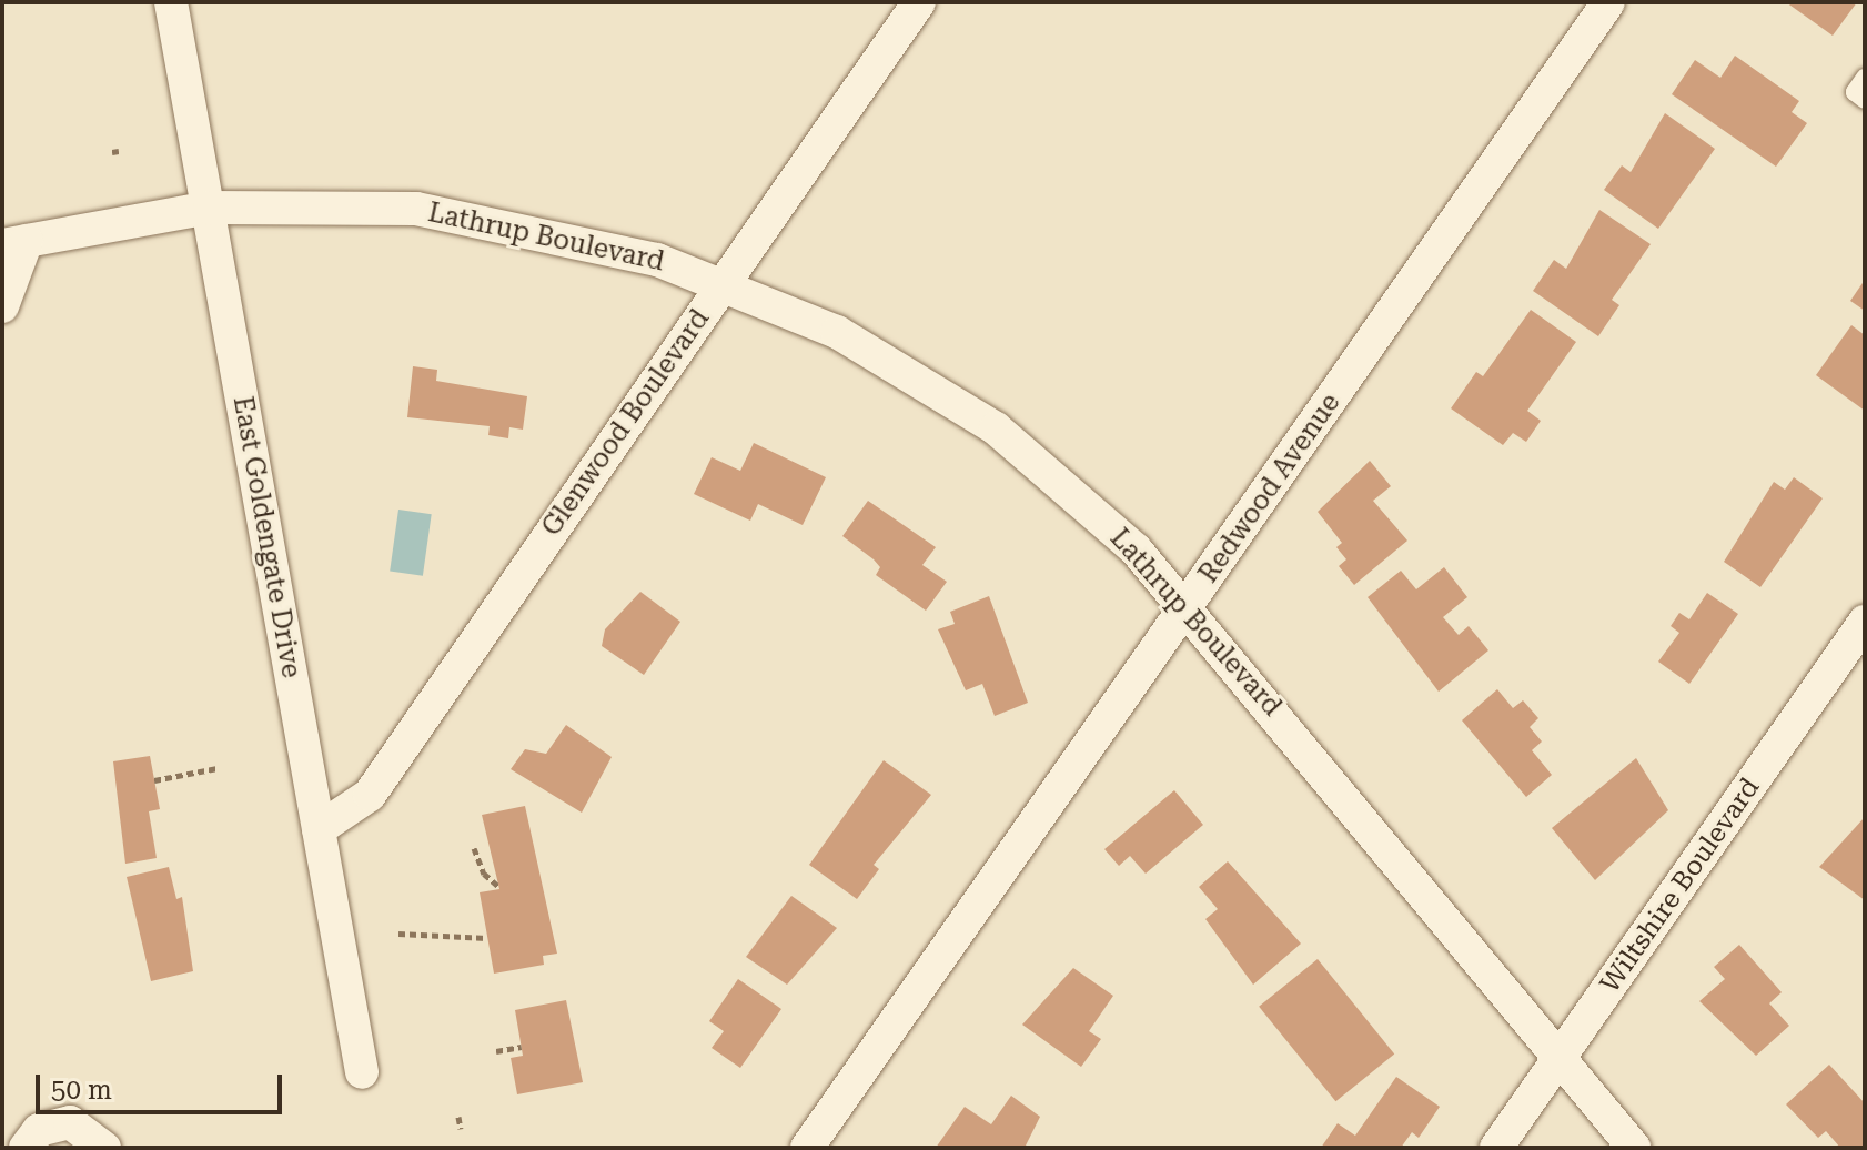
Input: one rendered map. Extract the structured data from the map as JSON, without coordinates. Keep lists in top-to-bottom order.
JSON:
{
  "streets": {
    "street": [
      "Lathrup Boulevard",
      "Glenwood Boulevard",
      "Redwood Avenue",
      "East Goldengate Drive",
      "Wiltshire Boulevard"
    ]
  },
  "crossings": [
    ["Lathrup Boulevard", "Glenwood Boulevard"],
    ["Lathrup Boulevard", "Redwood Avenue"],
    ["Lathrup Boulevard", "East Goldengate Drive"],
    ["Lathrup Boulevard", "Wiltshire Boulevard"],
    ["Glenwood Boulevard", "East Goldengate Drive"]
  ],
  "scale_bar": "50 m"
}
